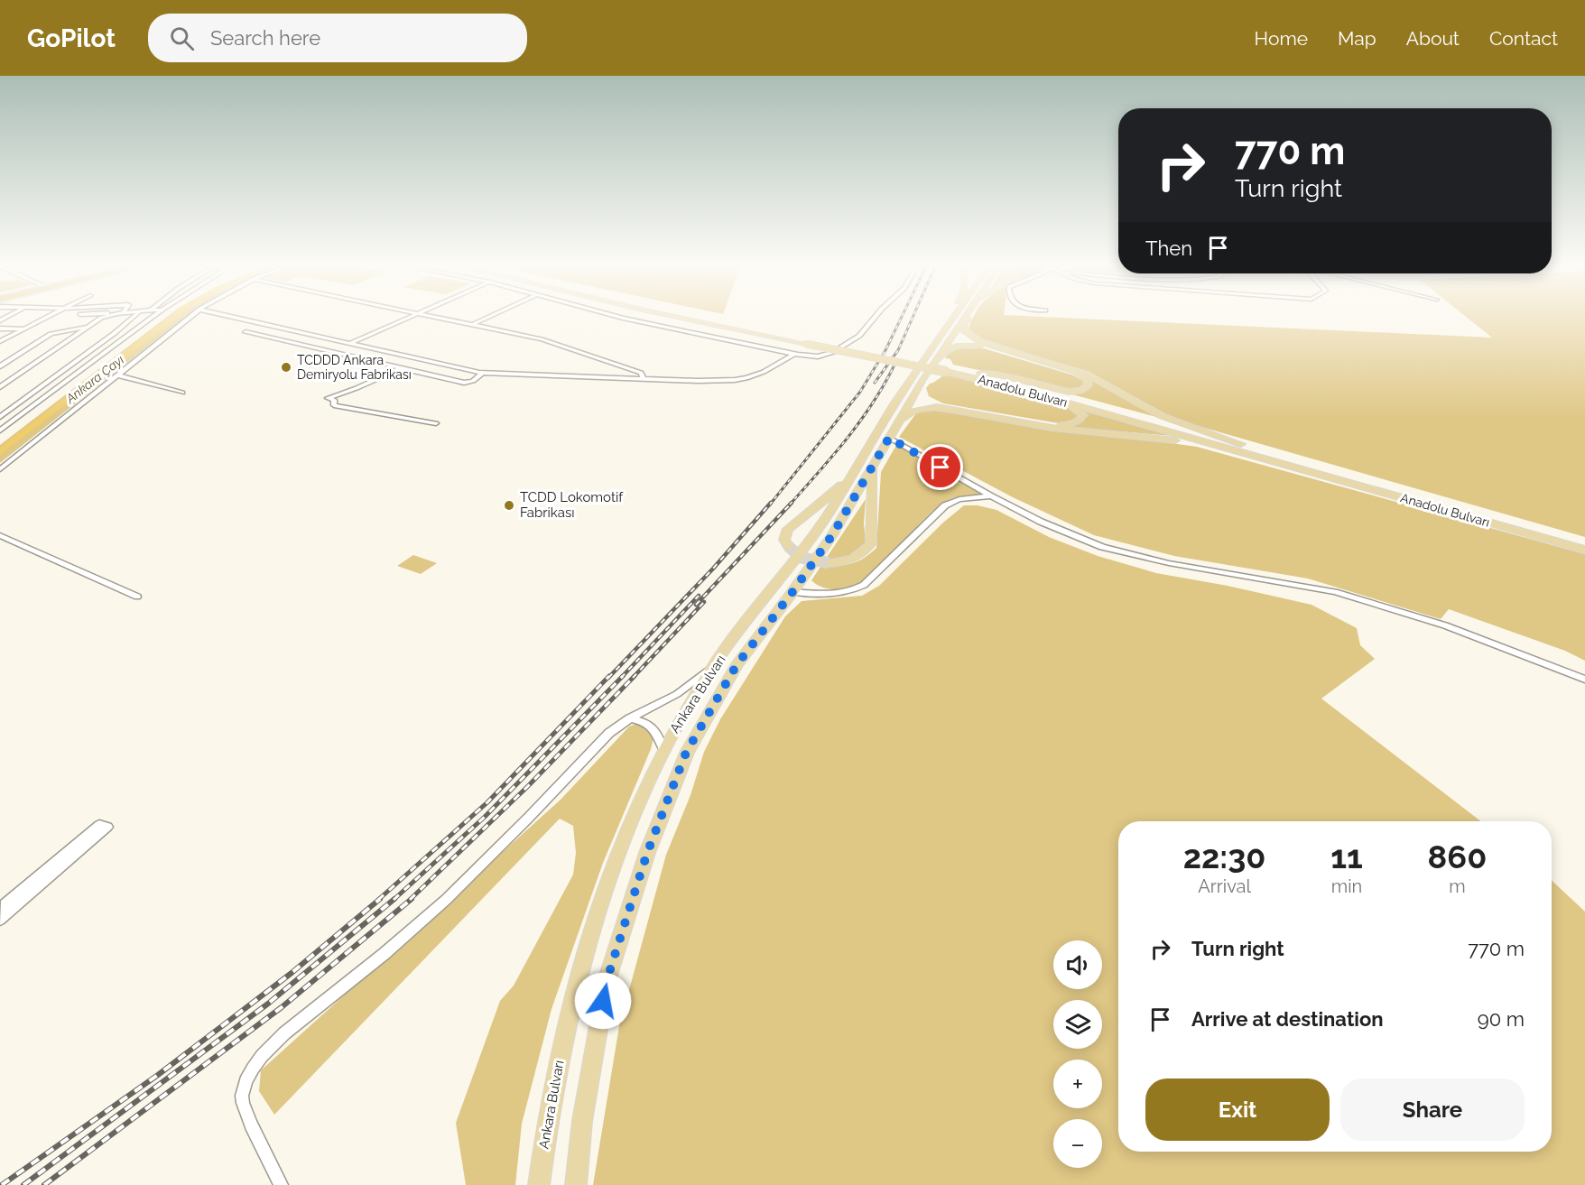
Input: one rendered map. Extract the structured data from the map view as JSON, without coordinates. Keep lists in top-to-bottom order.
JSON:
{
  "streets": {
    "main road": ["Anadolu Bulvarı", "Ankara Bulvarı"]
  },
  "water": ["Ankara Çayı"],
  "places": ["TCDDD Ankara Demiryolu Fabrikası", "TCDD Lokomotif Fabrikası"],
  "page": {
    "header": "GoPilot",
    "search": "Search here",
    "nav": [
      "Home",
      "Map",
      "About",
      "Contact"
    ],
    "turn": ["770 m", "Turn right"],
    "then": "Then",
    "eta": [
      "22:30",
      "Arrival",
      "11",
      "min",
      "860",
      "m"
    ],
    "list": [
      {
        "name": "Turn right",
        "value": "770 m"
      },
      {
        "name": "Arrive at destination",
        "value": "90 m"
      }
    ],
    "map_buttons": ["+", "−"],
    "buttons": ["Exit", "Share"]
  }
}
